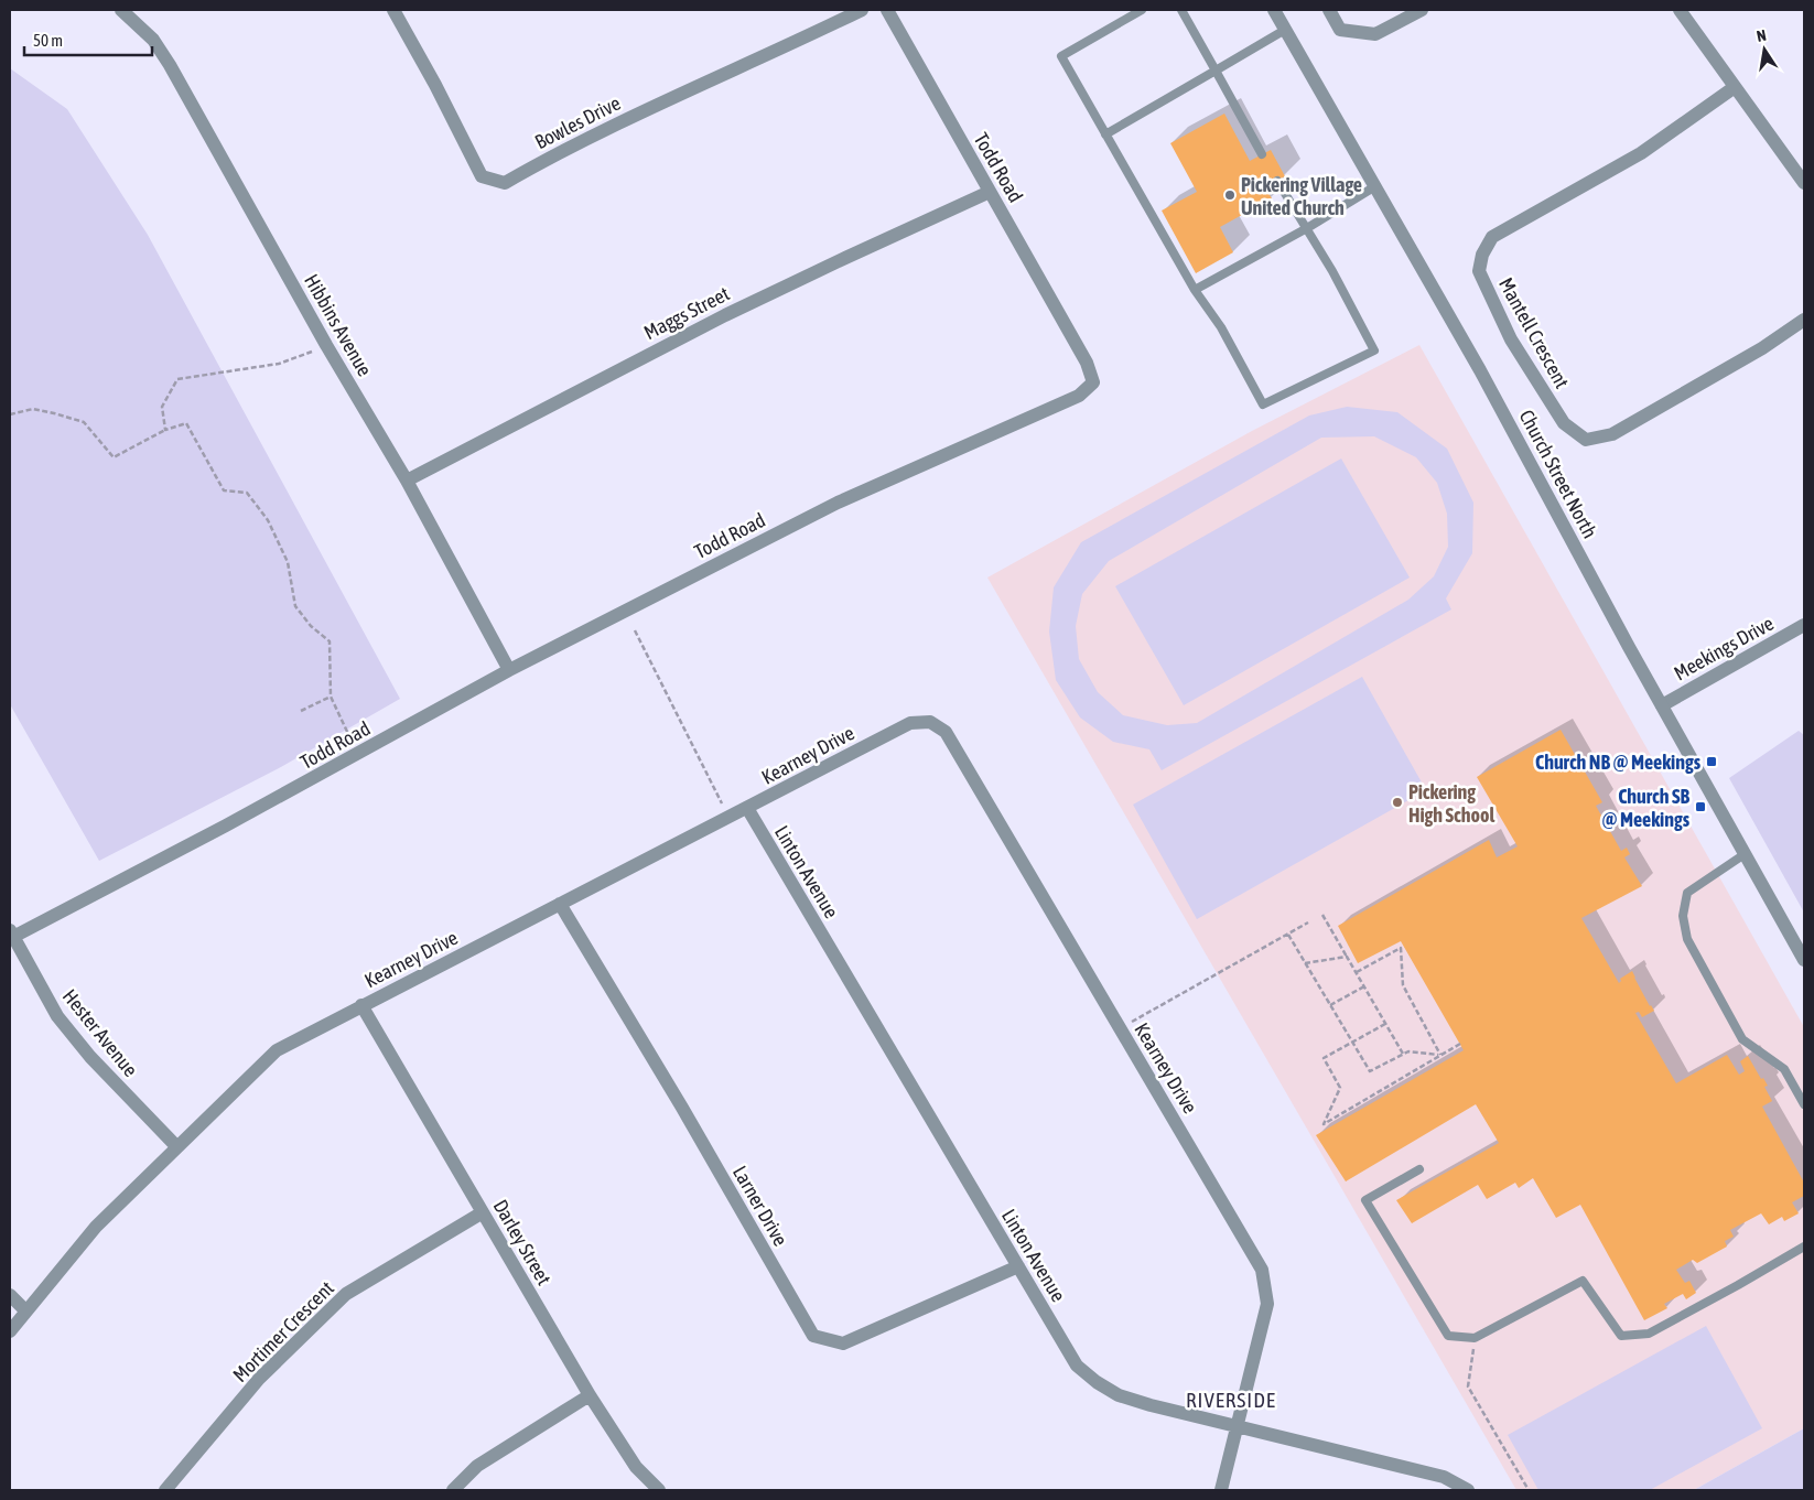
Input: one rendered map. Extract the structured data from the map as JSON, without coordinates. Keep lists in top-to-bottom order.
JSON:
{
  "streets": {
    "street": [
      "Bowles Drive",
      "Todd Road",
      "Maggs Street",
      "Hibbins Avenue",
      "Mantell Crescent",
      "Church Street North",
      "Meekings Drive",
      "Kearney Drive",
      "Linton Avenue",
      "Hester Avenue",
      "Larner Drive",
      "Darley Street",
      "Mortimer Crescent"
    ]
  },
  "crossings": [
    ["Todd Road", "Maggs Street"],
    ["Todd Road", "Hibbins Avenue"],
    ["Todd Road", "Hester Avenue"],
    ["Maggs Street", "Hibbins Avenue"],
    ["Church Street North", "Meekings Drive"],
    ["Kearney Drive", "Linton Avenue"],
    ["Kearney Drive", "Hester Avenue"],
    ["Kearney Drive", "Larner Drive"],
    ["Kearney Drive", "Darley Street"],
    ["Linton Avenue", "Larner Drive"],
    ["Darley Street", "Mortimer Crescent"]
  ],
  "districts": ["RIVERSIDE"],
  "places": {
    "other": ["Pickering Village United Church", "Pickering High School"],
    "transit": ["Church NB @ Meekings", "Church SB @ Meekings"]
  },
  "scale_bar": "50 m",
  "north": "top"
}
